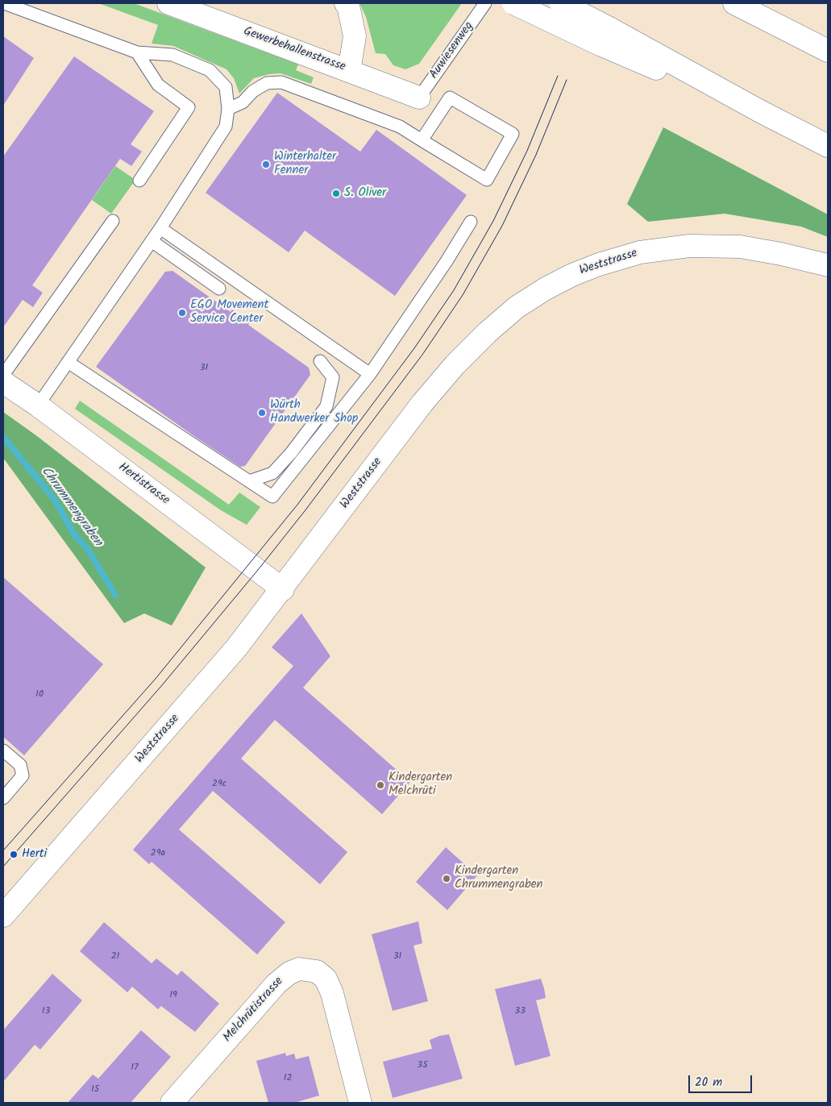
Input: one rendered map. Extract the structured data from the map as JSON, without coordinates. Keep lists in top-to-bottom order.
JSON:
{
  "streets": {
    "main road": [
      "Gewerbehallenstrasse",
      "Weststrasse",
      "Hertistrasse",
      "Melchrütistrasse"
    ],
    "lane": ["Auwiesenweg"]
  },
  "crossings": [
    ["Gewerbehallenstrasse", "Auwiesenweg"],
    ["Weststrasse", "Hertistrasse"]
  ],
  "water": ["Chrummengraben"],
  "places": [
    "Winterhalter Fenner",
    "S. Oliver",
    "EGO Movement Service Center",
    "Würth Handwerker Shop",
    "Kindergarten Melchrüti",
    "Herti",
    "Kindergarten Chrummengraben"
  ],
  "house_numbers": [
    "31",
    "10",
    "29c",
    "29a",
    "21",
    "31",
    "19",
    "13",
    "33",
    "35",
    "17",
    "12",
    "15"
  ],
  "scale_bar": "20 m"
}
